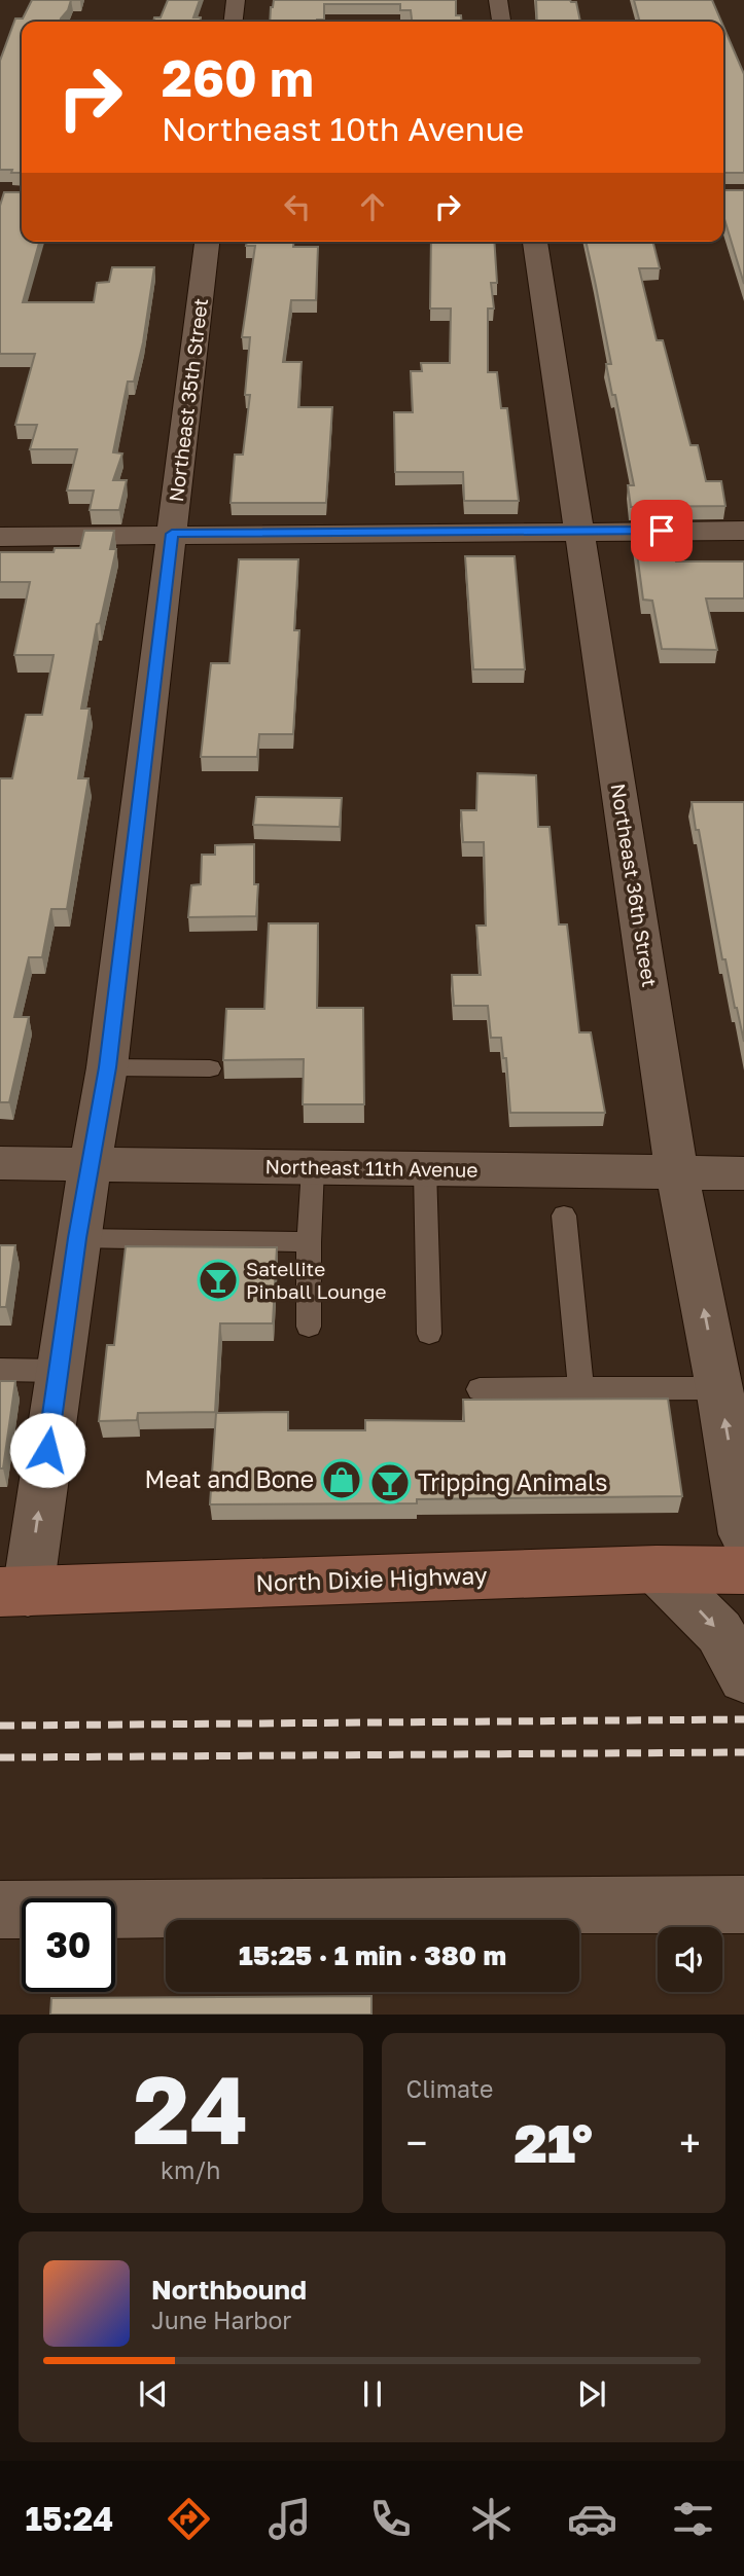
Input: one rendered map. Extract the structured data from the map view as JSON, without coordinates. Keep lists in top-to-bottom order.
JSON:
{
  "streets": {
    "main road": ["North Dixie Highway"],
    "street": ["Northeast 35th Street", "Northeast 36th Street", "Northeast 11th Avenue"]
  },
  "crossings": [
    ["Northeast 35th Street", "Northeast 11th Avenue"],
    ["Northeast 35th Street", "North Dixie Highway"],
    ["Northeast 36th Street", "Northeast 11th Avenue"]
  ],
  "places": {
    "bar": ["Satellite Pinball Lounge", "Tripping Animals"],
    "shop": ["Meat and Bone"]
  },
  "page": {
    "turn": ["260 m", "Northeast 10th Avenue"],
    "limit": "30",
    "trip": "15:25 · 1 min · 380 m",
    "tile": [
      ["24", "km/h"],
      "Climate"
    ],
    "heat": ["−", "21°", "+"],
    "song": ["Northbound", "June Harbor"],
    "tabs": "15:24"
  }
}
